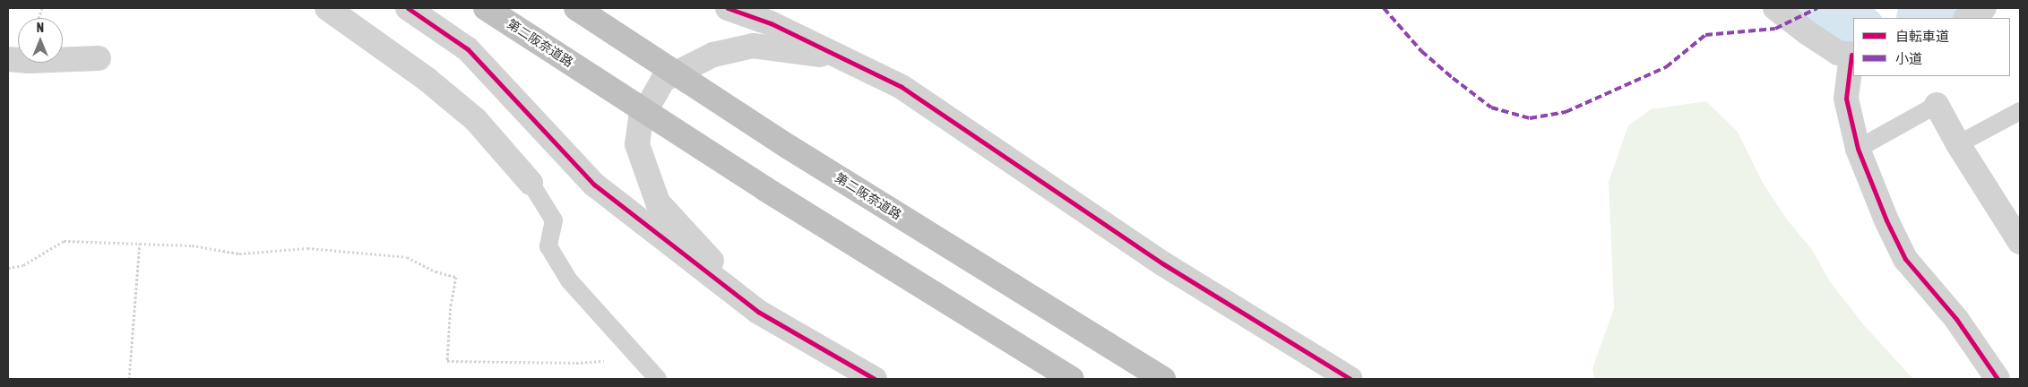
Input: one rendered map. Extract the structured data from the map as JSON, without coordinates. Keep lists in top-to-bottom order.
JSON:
{
  "streets": {
    "highway": ["第二阪奈道路"]
  },
  "legend": ["自転車道", "小道"],
  "north": "top"
}
